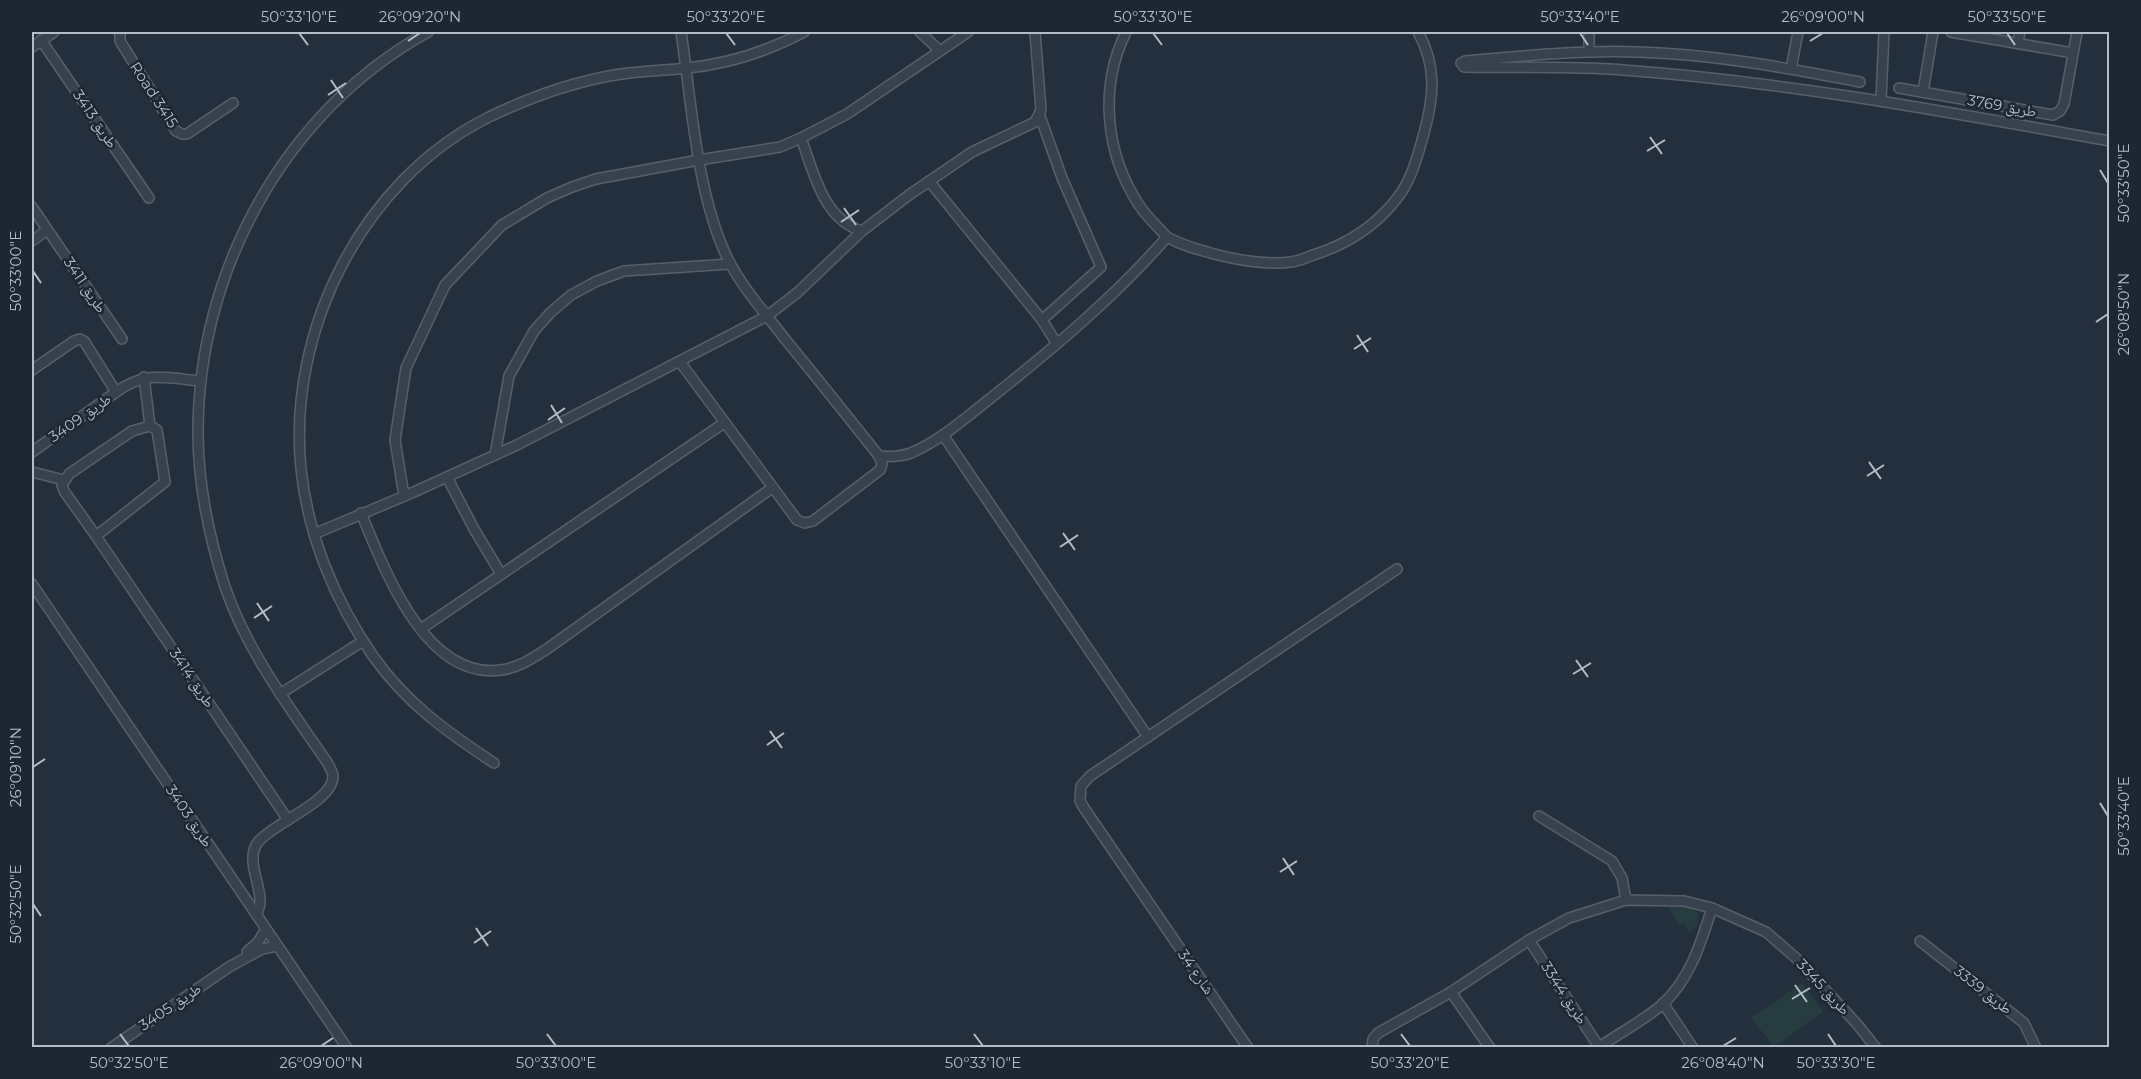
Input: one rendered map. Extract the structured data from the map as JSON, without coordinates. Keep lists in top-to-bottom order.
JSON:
{
  "streets": {
    "street": [
      "Road 3415",
      "طريق 3769",
      "طريق 3413",
      "طريق 3411",
      "طريق 3409",
      "طريق 3414",
      "طريق 3403",
      "شارع 34",
      "طريق 3345",
      "طريق 3339",
      "طريق 3344",
      "طريق 3405"
    ]
  },
  "crossings": [
    ["طريق 3403", "طريق 3405"],
    ["طريق 3345", "طريق 3344"]
  ],
  "coordinates": [
    "50°33'10\"E",
    "26°09'20\"N",
    "50°33'20\"E",
    "50°33'30\"E",
    "50°33'40\"E",
    "26°09'00\"N",
    "50°33'50\"E",
    "50°33'00\"E",
    "26°08'50\"N",
    "26°09'10\"N",
    "50°32'50\"E",
    "26°08'40\"N"
  ]
}
